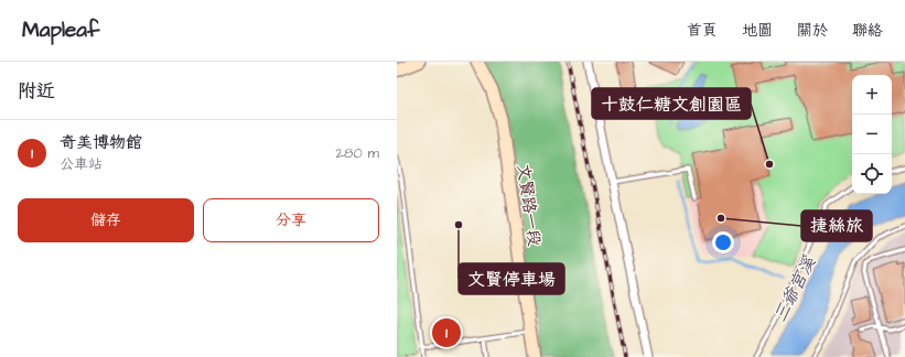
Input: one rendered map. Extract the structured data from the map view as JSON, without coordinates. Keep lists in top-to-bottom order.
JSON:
{
  "streets": {
    "street": ["文賢路一段"]
  },
  "water": ["三爺宮溪"],
  "places": ["十鼓仁糖文創園區", "捷絲旅", "文賢停車場"],
  "page": {
    "header": "Mapleaf",
    "nav": [
      "首頁",
      "地圖",
      "關於",
      "聯絡"
    ],
    "heading": "附近",
    "map_buttons": ["+", "−"],
    "list": [
      {
        "mark": "1",
        "name": "奇美博物館",
        "note": "公車站",
        "value": "280 m"
      }
    ],
    "buttons": ["儲存", "分享"],
    "pins": "1"
  }
}
